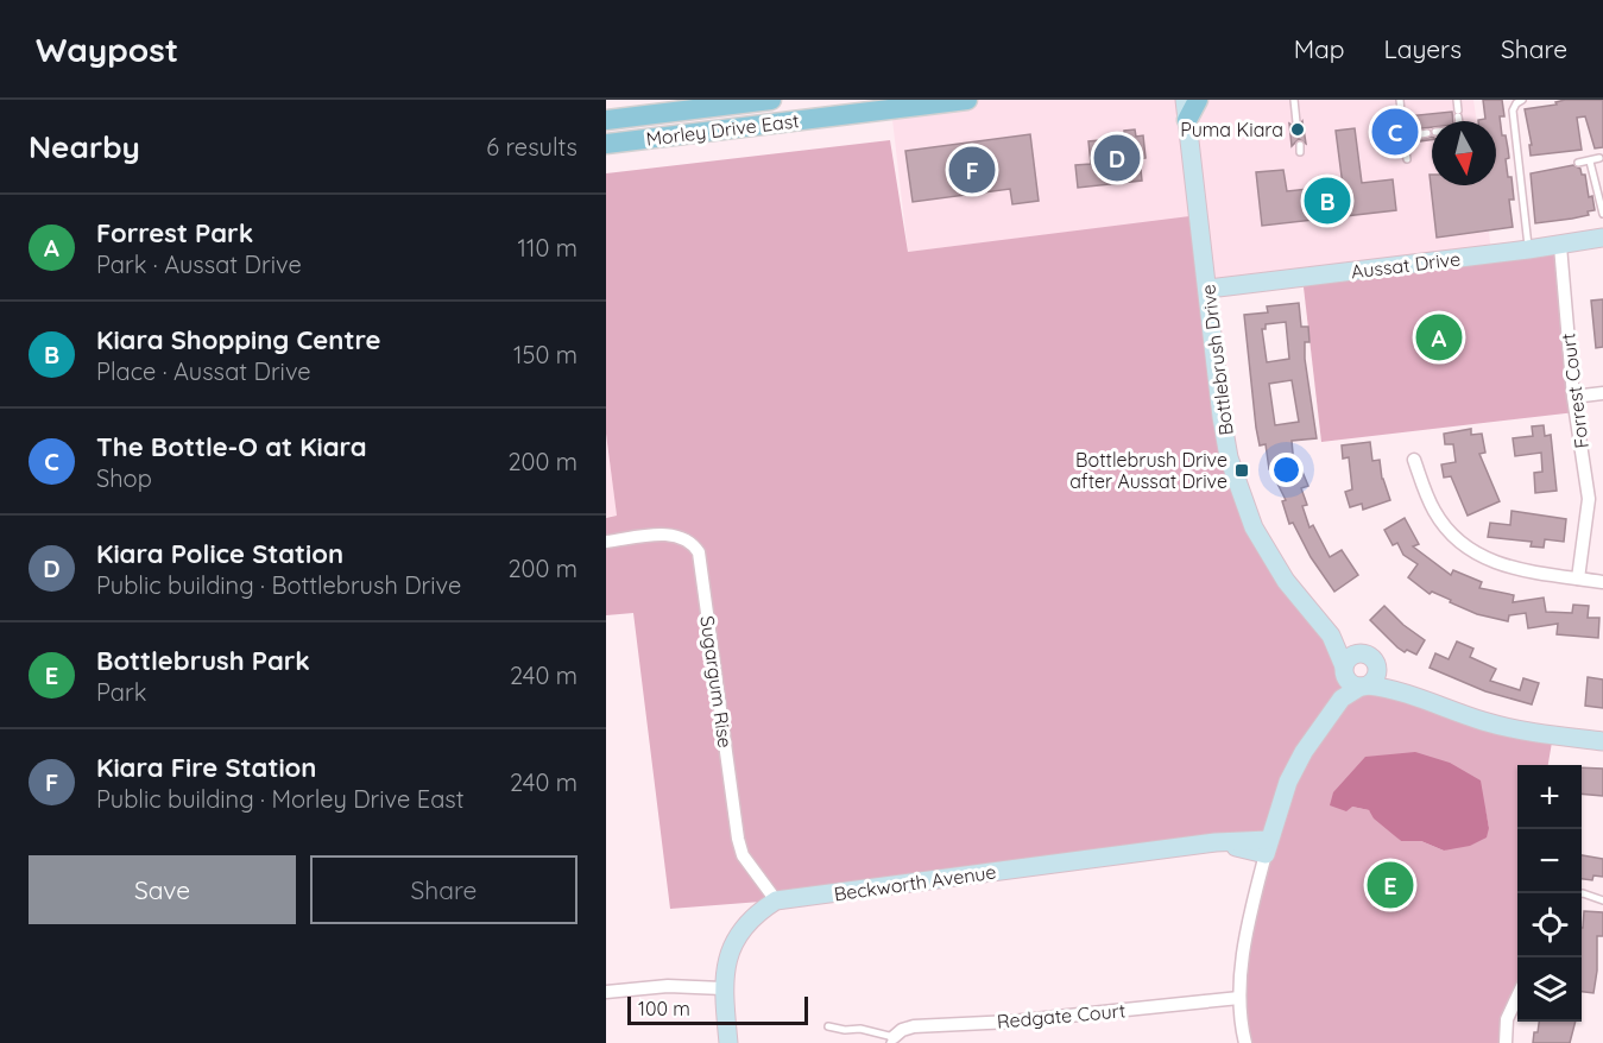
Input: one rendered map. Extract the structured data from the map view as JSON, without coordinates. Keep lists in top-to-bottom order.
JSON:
{
  "streets": {
    "main road": ["Morley Drive East"],
    "street": [
      "Aussat Drive",
      "Bottlebrush Drive",
      "Forrest Court",
      "Sugargum Rise",
      "Beckworth Avenue",
      "Redgate Court"
    ]
  },
  "crossings": [
    ["Aussat Drive", "Bottlebrush Drive"],
    ["Aussat Drive", "Forrest Court"],
    ["Sugargum Rise", "Beckworth Avenue"]
  ],
  "places": {
    "other": ["Puma Kiara"],
    "transit": ["Bottlebrush Drive after Aussat Drive"]
  },
  "scale_bar": "100 m",
  "north": "bottom",
  "page": {
    "header": "Waypost",
    "nav": ["Map", "Layers", "Share"],
    "heading": ["Nearby", "6 results"],
    "pins": [
      "C",
      "D",
      "F",
      "B",
      "A",
      "E"
    ],
    "list": [
      {
        "mark": "A",
        "name": "Forrest Park",
        "note": "Park · Aussat Drive",
        "value": "110 m"
      },
      {
        "mark": "B",
        "name": "Kiara Shopping Centre",
        "note": "Place · Aussat Drive",
        "value": "150 m"
      },
      {
        "mark": "C",
        "name": "The Bottle-O at Kiara",
        "note": "Shop",
        "value": "200 m"
      },
      {
        "mark": "D",
        "name": "Kiara Police Station",
        "note": "Public building · Bottlebrush Drive",
        "value": "200 m"
      },
      {
        "mark": "E",
        "name": "Bottlebrush Park",
        "note": "Park",
        "value": "240 m"
      },
      {
        "mark": "F",
        "name": "Kiara Fire Station",
        "note": "Public building · Morley Drive East",
        "value": "240 m"
      }
    ],
    "map_buttons": ["+", "−"],
    "buttons": ["Save", "Share"],
    "scale": "100 m"
  }
}
